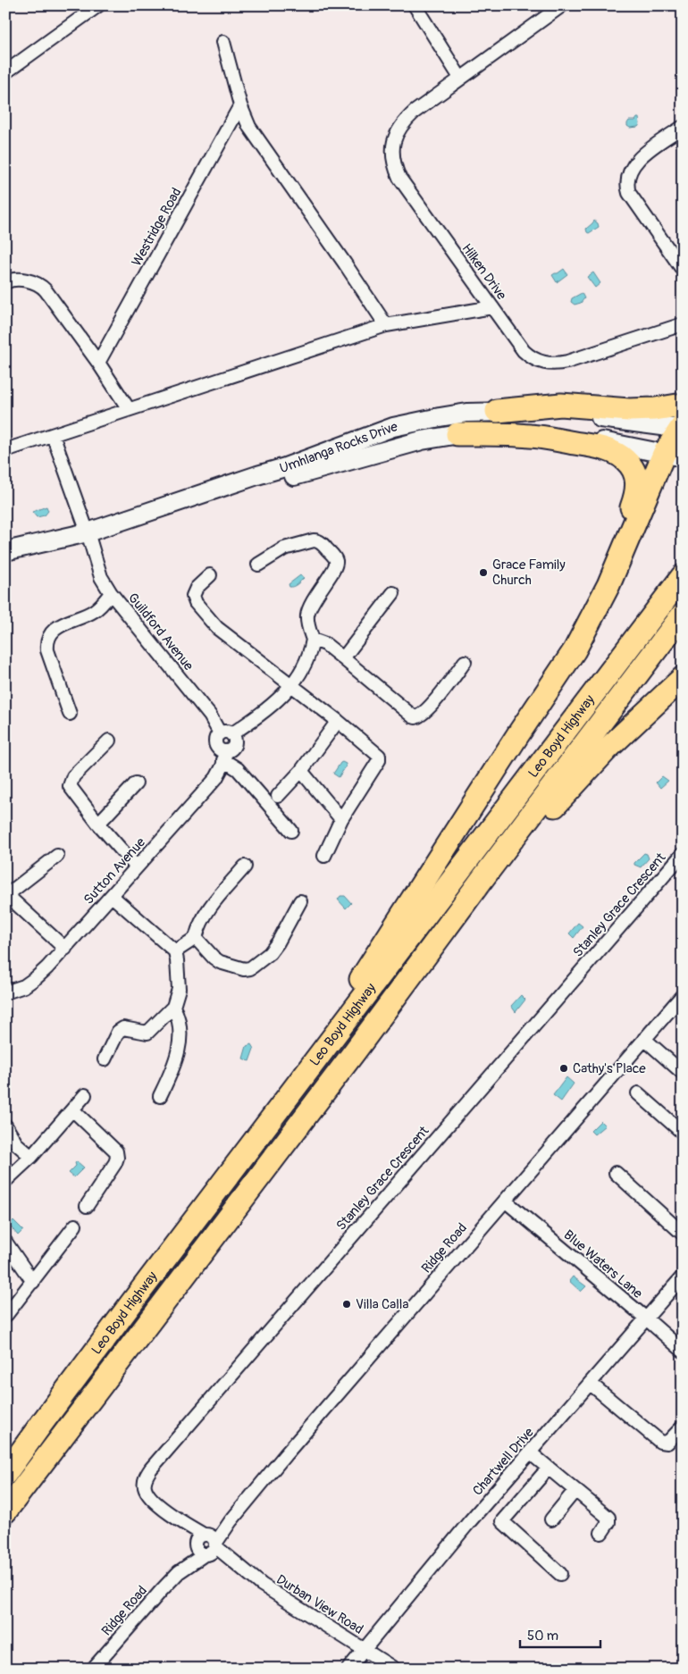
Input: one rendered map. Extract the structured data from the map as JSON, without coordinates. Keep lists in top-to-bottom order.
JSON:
{
  "streets": {
    "highway": ["Leo Boyd Highway"],
    "main road": ["Umhlanga Rocks Drive"],
    "street": [
      "Westridge Road",
      "Hilken Drive",
      "Guildford Avenue",
      "Sutton Avenue",
      "Stanley Grace Crescent",
      "Ridge Road",
      "Blue Waters Lane",
      "Chartwell Drive",
      "Durban View Road"
    ]
  },
  "crossings": [
    ["Umhlanga Rocks Drive", "Guildford Avenue"],
    ["Guildford Avenue", "Sutton Avenue"],
    ["Stanley Grace Crescent", "Ridge Road"],
    ["Stanley Grace Crescent", "Durban View Road"],
    ["Ridge Road", "Blue Waters Lane"],
    ["Ridge Road", "Durban View Road"],
    ["Blue Waters Lane", "Chartwell Drive"],
    ["Chartwell Drive", "Durban View Road"]
  ],
  "places": ["Grace Family Church", "Cathy's Place", "Villa Calla"],
  "scale_bar": "50 m"
}
